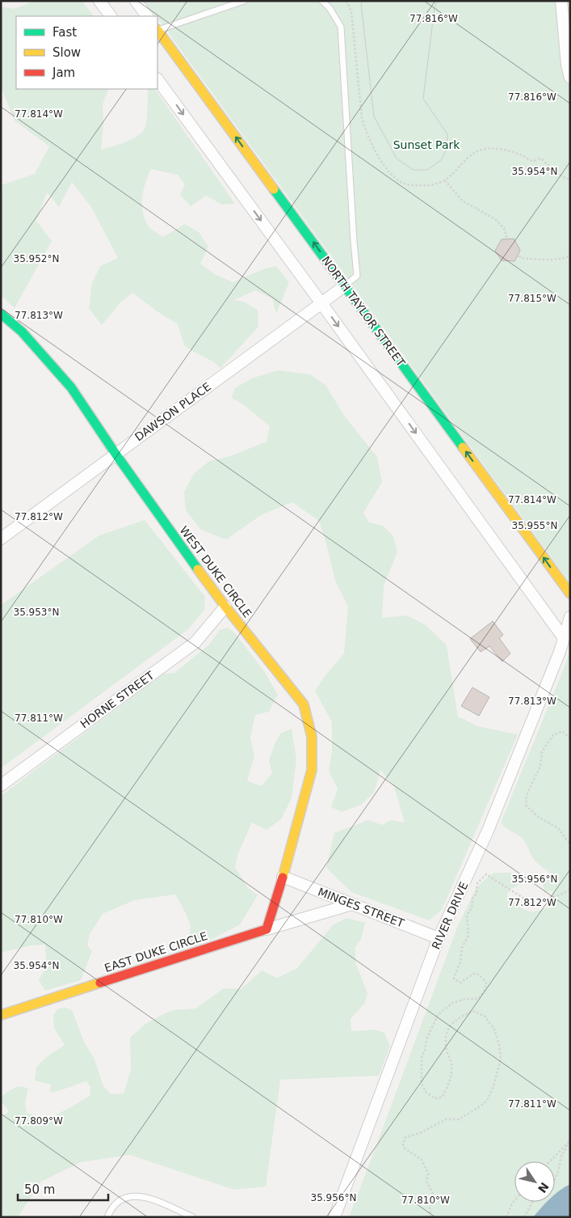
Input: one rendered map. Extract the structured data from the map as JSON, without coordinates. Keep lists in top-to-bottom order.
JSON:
{
  "streets": {
    "street": [
      "NORTH TAYLOR STREET",
      "DAWSON PLACE",
      "WEST DUKE CIRCLE",
      "HORNE STREET",
      "MINGES STREET",
      "RIVER DRIVE",
      "EAST DUKE CIRCLE"
    ]
  },
  "crossings": [
    ["NORTH TAYLOR STREET", "DAWSON PLACE"],
    ["DAWSON PLACE", "WEST DUKE CIRCLE"],
    ["WEST DUKE CIRCLE", "HORNE STREET"],
    ["WEST DUKE CIRCLE", "MINGES STREET"],
    ["MINGES STREET", "RIVER DRIVE"]
  ],
  "parks": ["Sunset Park"],
  "legend": ["Fast", "Slow", "Jam"],
  "scale_bar": "50 m",
  "north": "bottom right",
  "coordinates": [
    "77.816°W",
    "77.814°W",
    "35.954°N",
    "35.952°N",
    "77.815°W",
    "77.813°W",
    "77.812°W",
    "35.955°N",
    "35.953°N",
    "77.811°W",
    "35.956°N",
    "77.810°W",
    "77.809°W"
  ]
}
